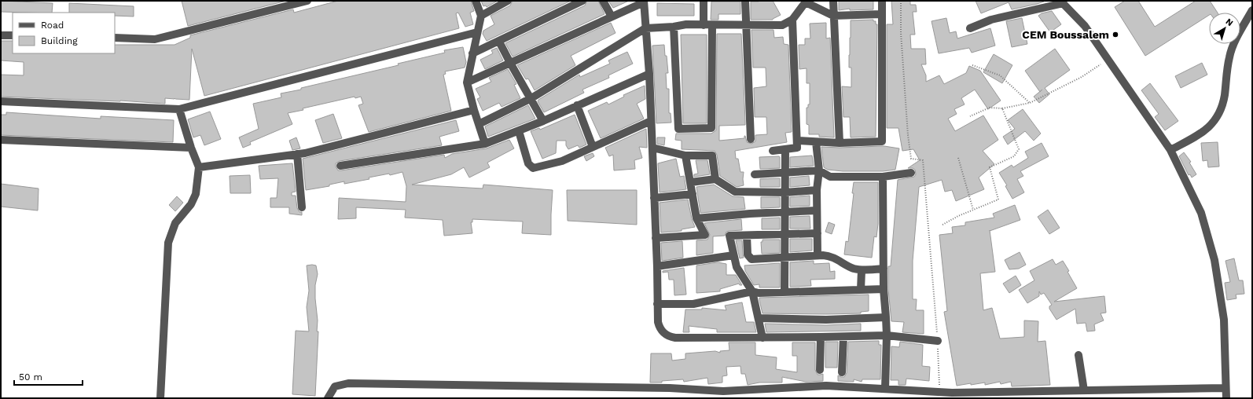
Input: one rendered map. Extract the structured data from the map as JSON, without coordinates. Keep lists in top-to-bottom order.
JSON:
{
  "places": ["CEM Boussalem"],
  "legend": ["Road", "Building"],
  "scale_bar": "50 m",
  "north": "top right"
}
